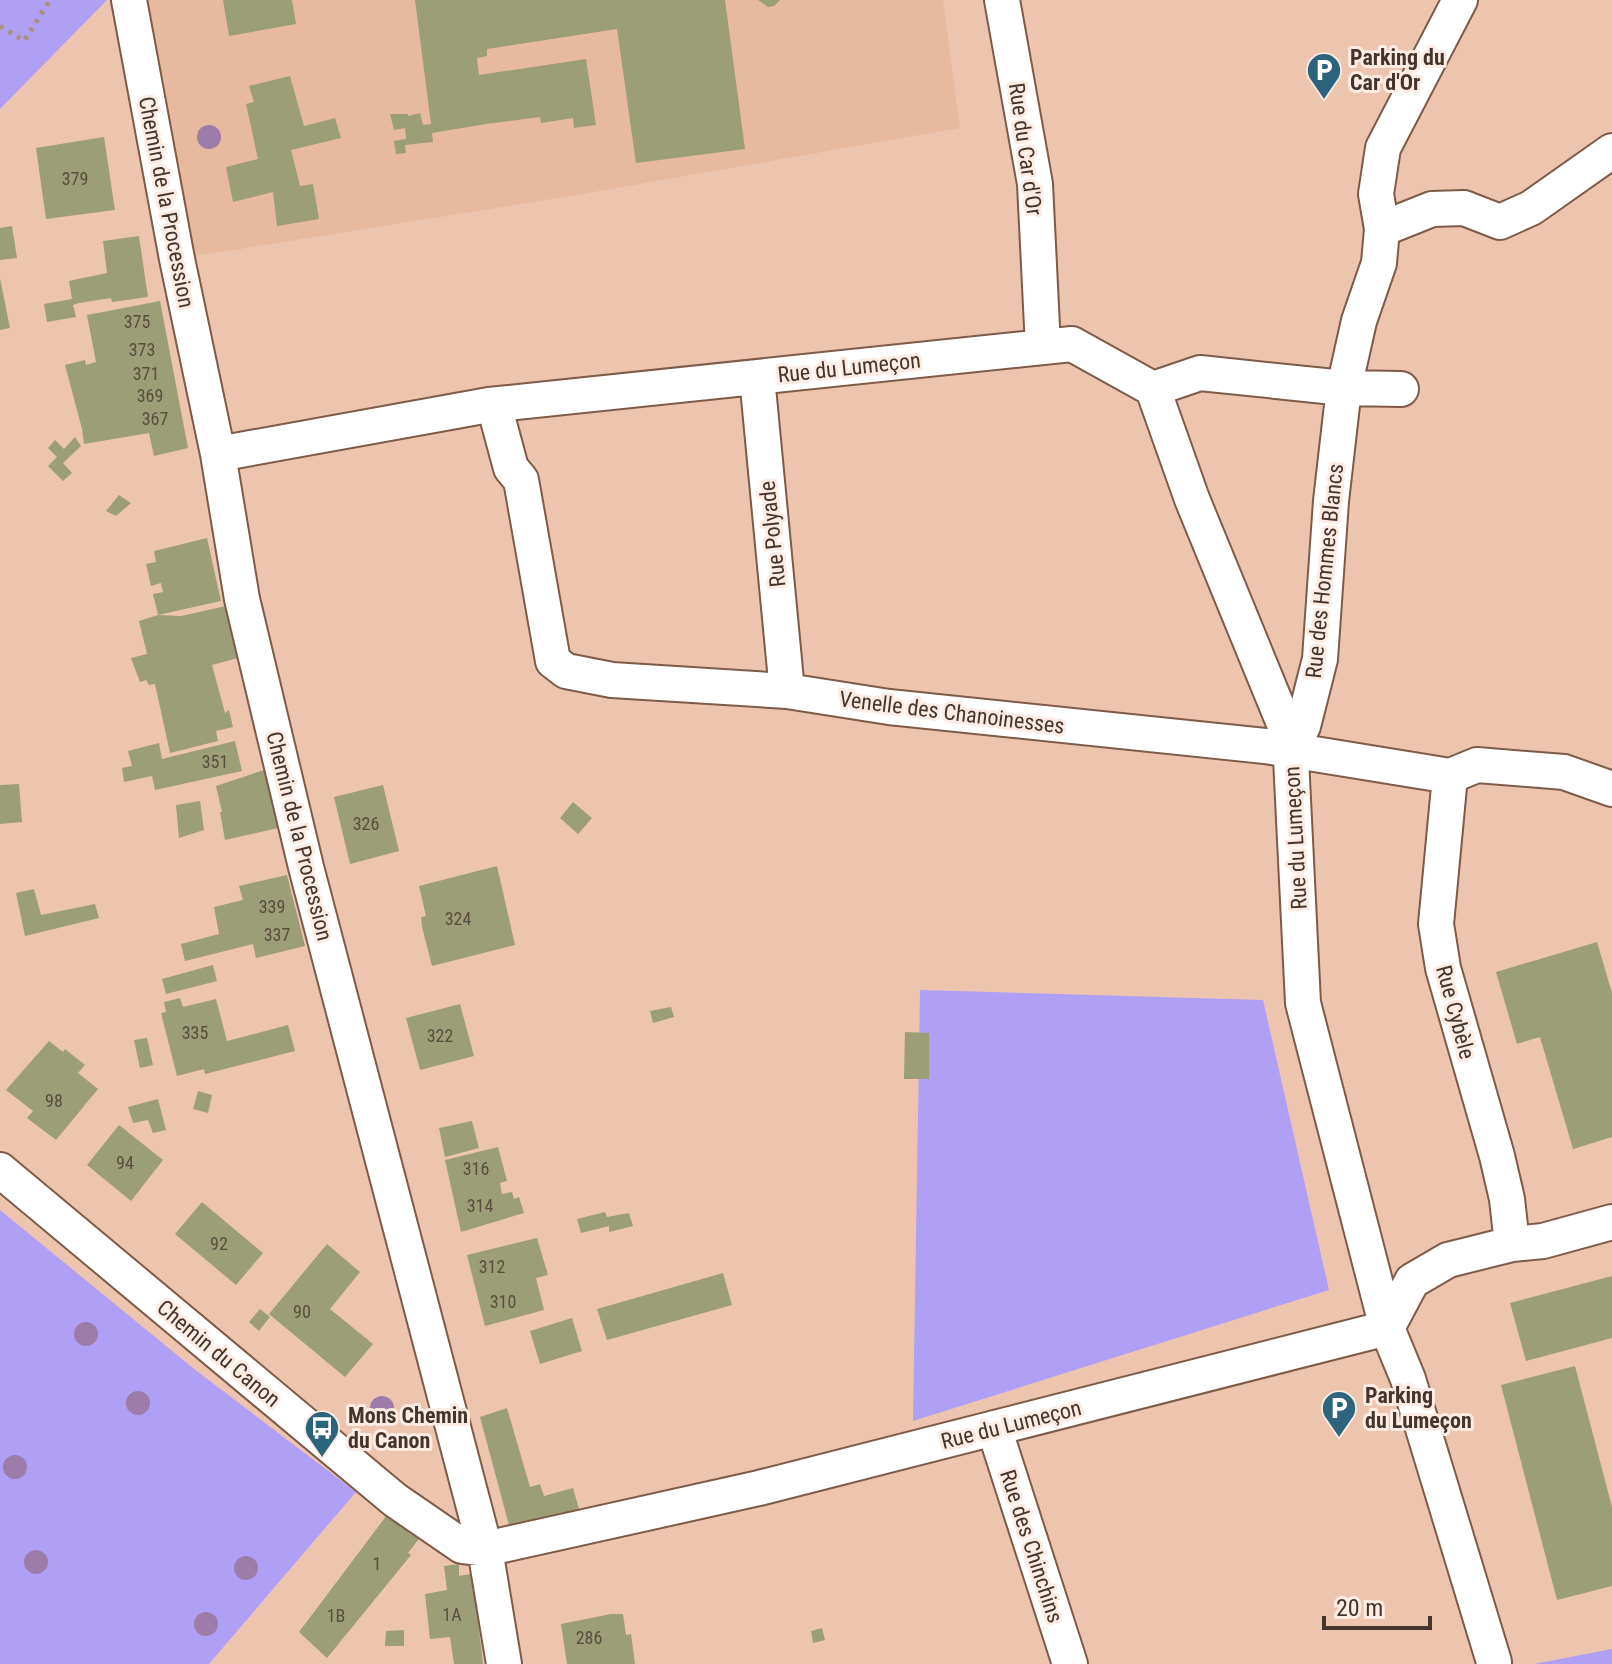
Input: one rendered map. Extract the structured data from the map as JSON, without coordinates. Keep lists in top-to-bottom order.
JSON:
{
  "streets": {
    "street": [
      "Rue du Car d'Or",
      "Chemin de la Procession",
      "Rue du Lumeçon",
      "Rue Polyade",
      "Rue des Hommes Blancs",
      "Venelle des Chanoinesses",
      "Rue Cybèle",
      "Chemin du Canon",
      "Rue des Chinchins"
    ]
  },
  "crossings": [
    ["Rue du Car d'Or", "Rue du Lumeçon"],
    ["Chemin de la Procession", "Rue du Lumeçon"],
    ["Chemin de la Procession", "Chemin du Canon"],
    ["Rue du Lumeçon", "Rue Polyade"],
    ["Rue du Lumeçon", "Rue des Hommes Blancs"],
    ["Rue du Lumeçon", "Venelle des Chanoinesses"],
    ["Rue du Lumeçon", "Chemin du Canon"],
    ["Rue du Lumeçon", "Rue des Chinchins"],
    ["Rue Polyade", "Venelle des Chanoinesses"],
    ["Rue des Hommes Blancs", "Venelle des Chanoinesses"],
    ["Venelle des Chanoinesses", "Rue Cybèle"]
  ],
  "places": {
    "parking": ["Parking du Car d'Or", "Parking du Lumeçon"],
    "bus stop": ["Mons Chemin du Canon"]
  },
  "house_numbers": [
    "379",
    "375",
    "373",
    "371",
    "369",
    "367",
    "351",
    "326",
    "339",
    "324",
    "337",
    "335",
    "322",
    "98",
    "94",
    "316",
    "314",
    "92",
    "312",
    "310",
    "90",
    "1",
    "1A",
    "1B",
    "286"
  ],
  "scale_bar": "20 m"
}
